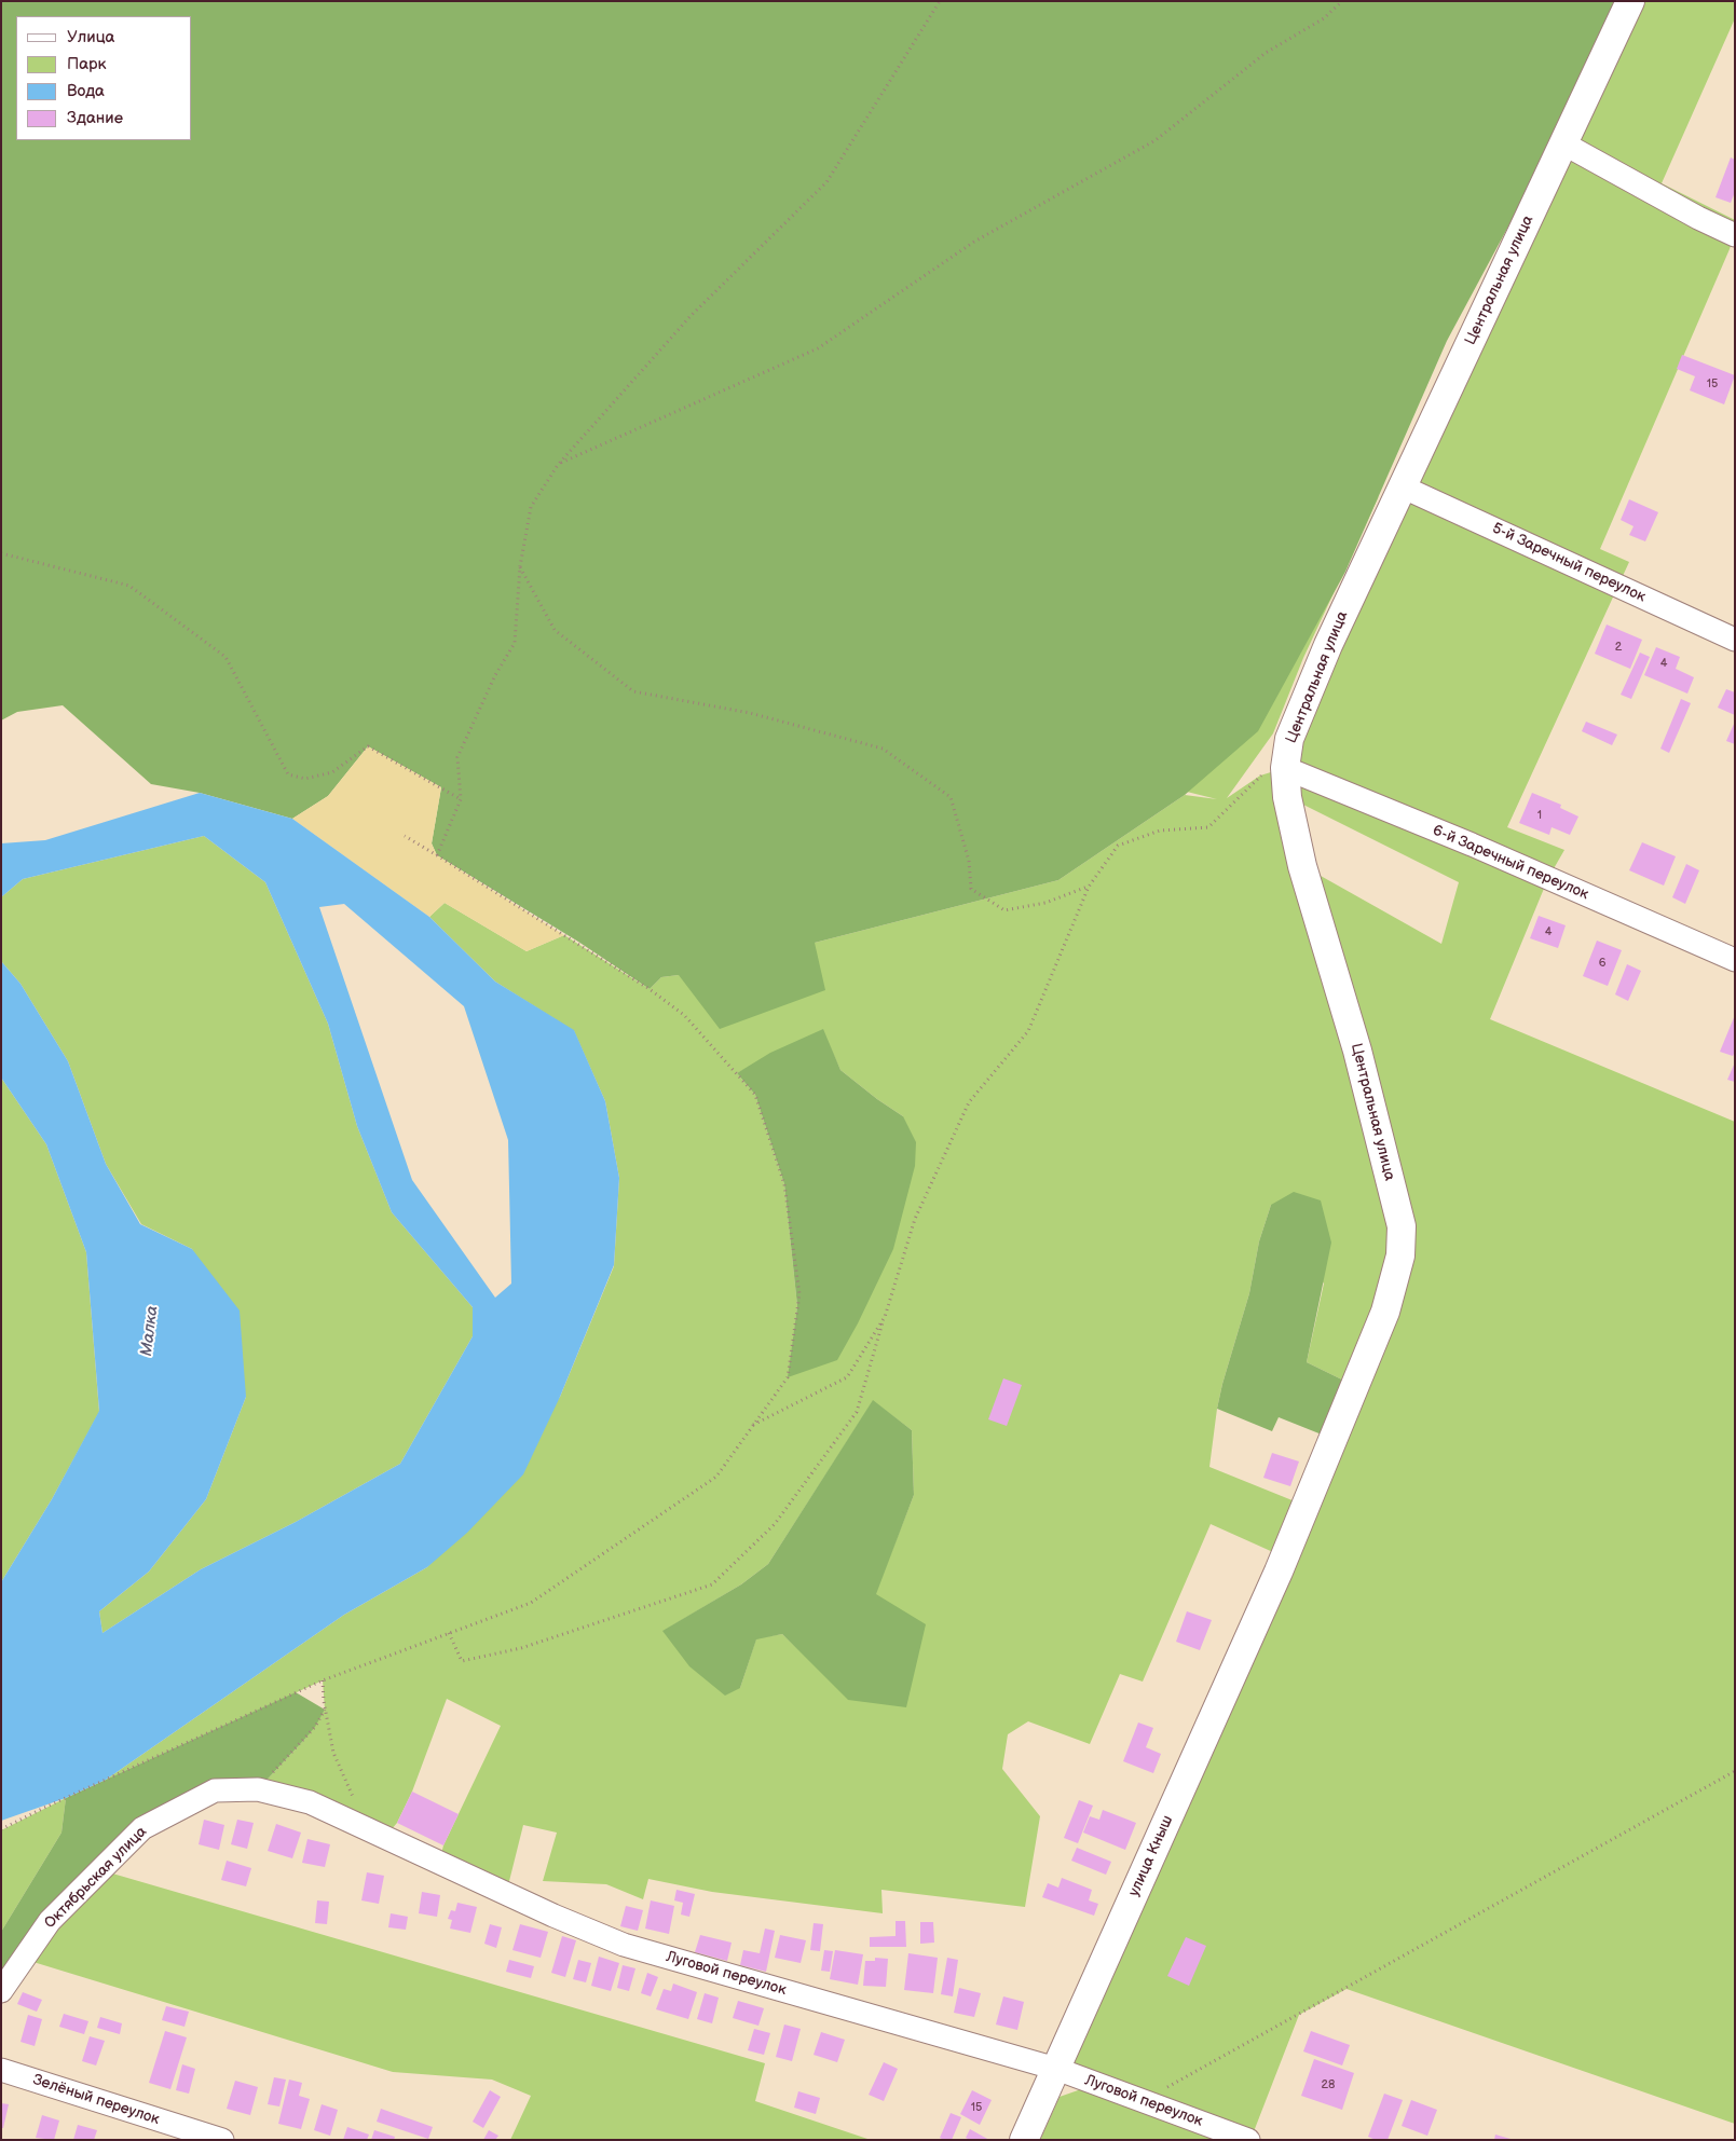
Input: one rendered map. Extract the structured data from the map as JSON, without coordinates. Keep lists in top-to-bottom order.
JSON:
{
  "streets": {
    "street": [
      "Центральная улица",
      "5-й Заречный переулок",
      "6-й Заречный переулок",
      "улица Кныш",
      "Октябрьская улица",
      "Луговой переулок",
      "Зелёный переулок"
    ]
  },
  "crossings": [
    ["Центральная улица", "5-й Заречный переулок"],
    ["Центральная улица", "6-й Заречный переулок"],
    ["Центральная улица", "улица Кныш"],
    ["улица Кныш", "Луговой переулок"],
    ["Октябрьская улица", "Луговой переулок"]
  ],
  "water": ["Малка"],
  "house_numbers": [
    "15",
    "2",
    "4",
    "1",
    "4",
    "6",
    "28",
    "15"
  ],
  "legend": [
    "Улица",
    "Парк",
    "Вода",
    "Здание"
  ]
}
